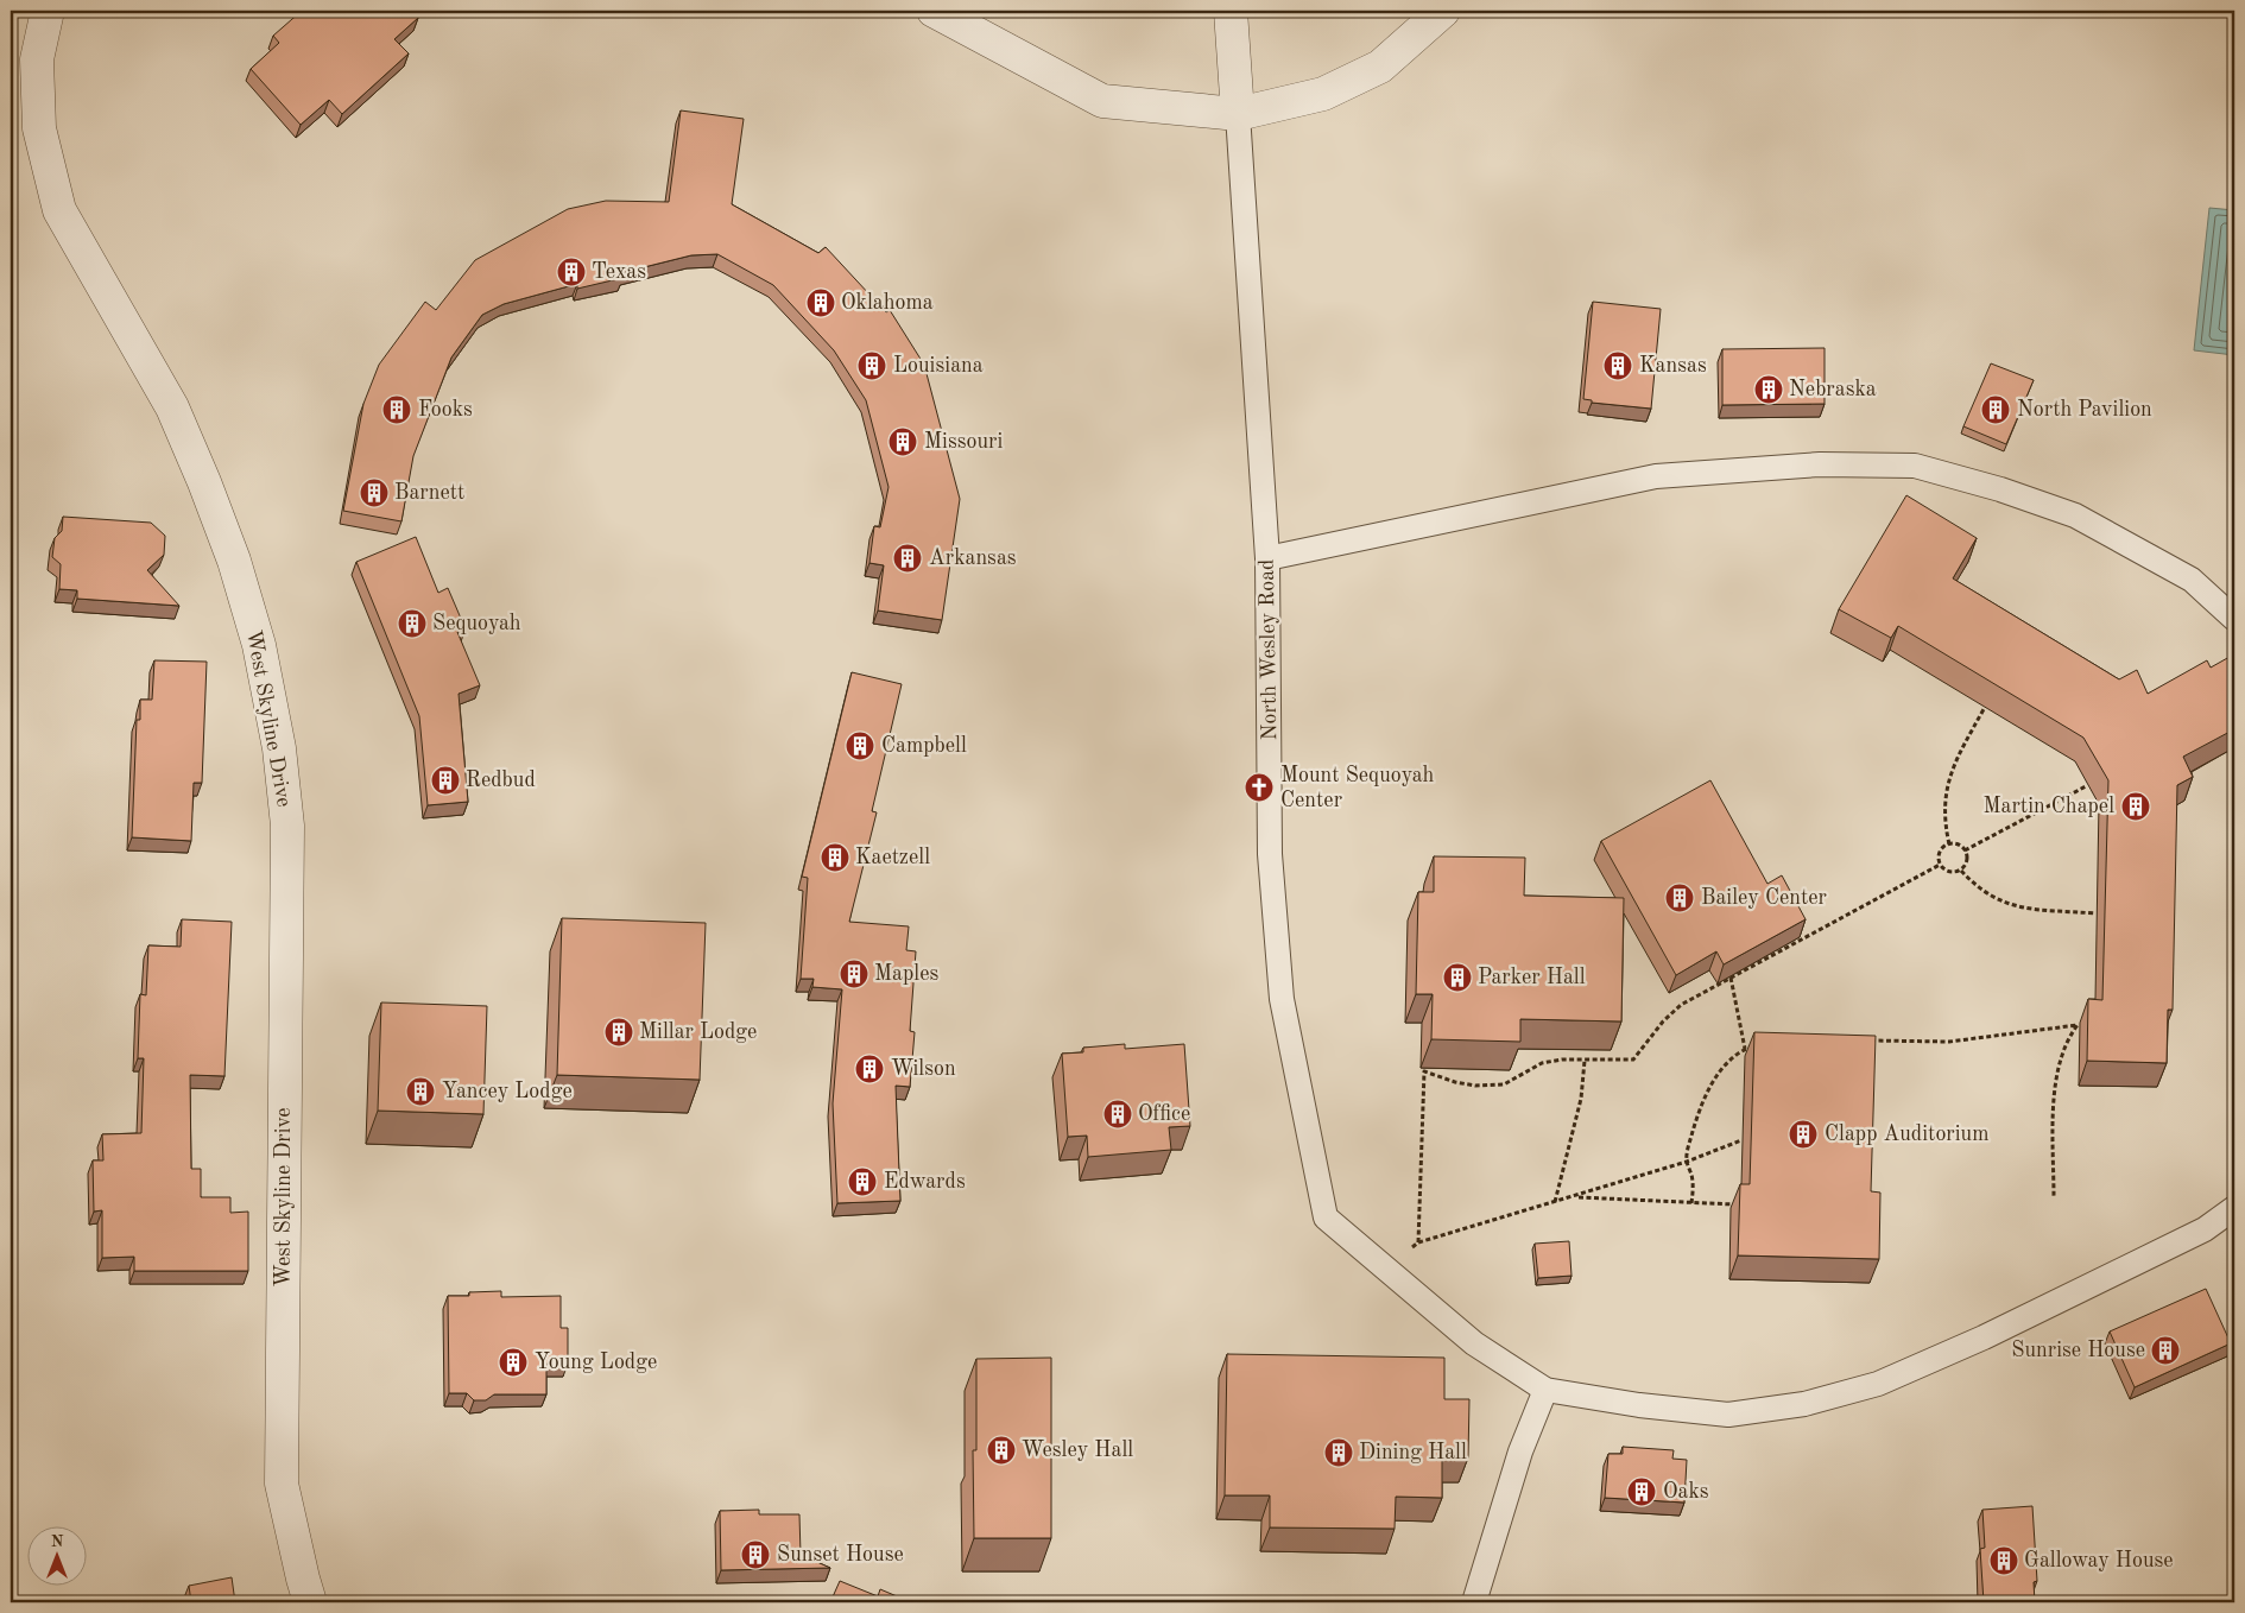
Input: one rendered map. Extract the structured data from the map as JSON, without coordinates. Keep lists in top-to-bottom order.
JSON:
{
  "streets": {
    "street": ["West Skyline Drive"],
    "lane": ["North Wesley Road"]
  },
  "places": {
    "building": [
      "Texas",
      "Oklahoma",
      "Louisiana",
      "Kansas",
      "Nebraska",
      "Fooks",
      "North Pavilion",
      "Missouri",
      "Barnett",
      "Arkansas",
      "Sequoyah",
      "Campbell",
      "Redbud",
      "Martin Chapel",
      "Kaetzell",
      "Bailey Center",
      "Maples",
      "Parker Hall",
      "Millar Lodge",
      "Wilson",
      "Yancey Lodge",
      "Office",
      "Clapp Auditorium",
      "Edwards",
      "Sunrise House",
      "Young Lodge",
      "Wesley Hall",
      "Dining Hall",
      "Oaks",
      "Sunset House",
      "Galloway House"
    ],
    "church": ["Mount Sequoyah Center"]
  },
  "north": "top"
}
